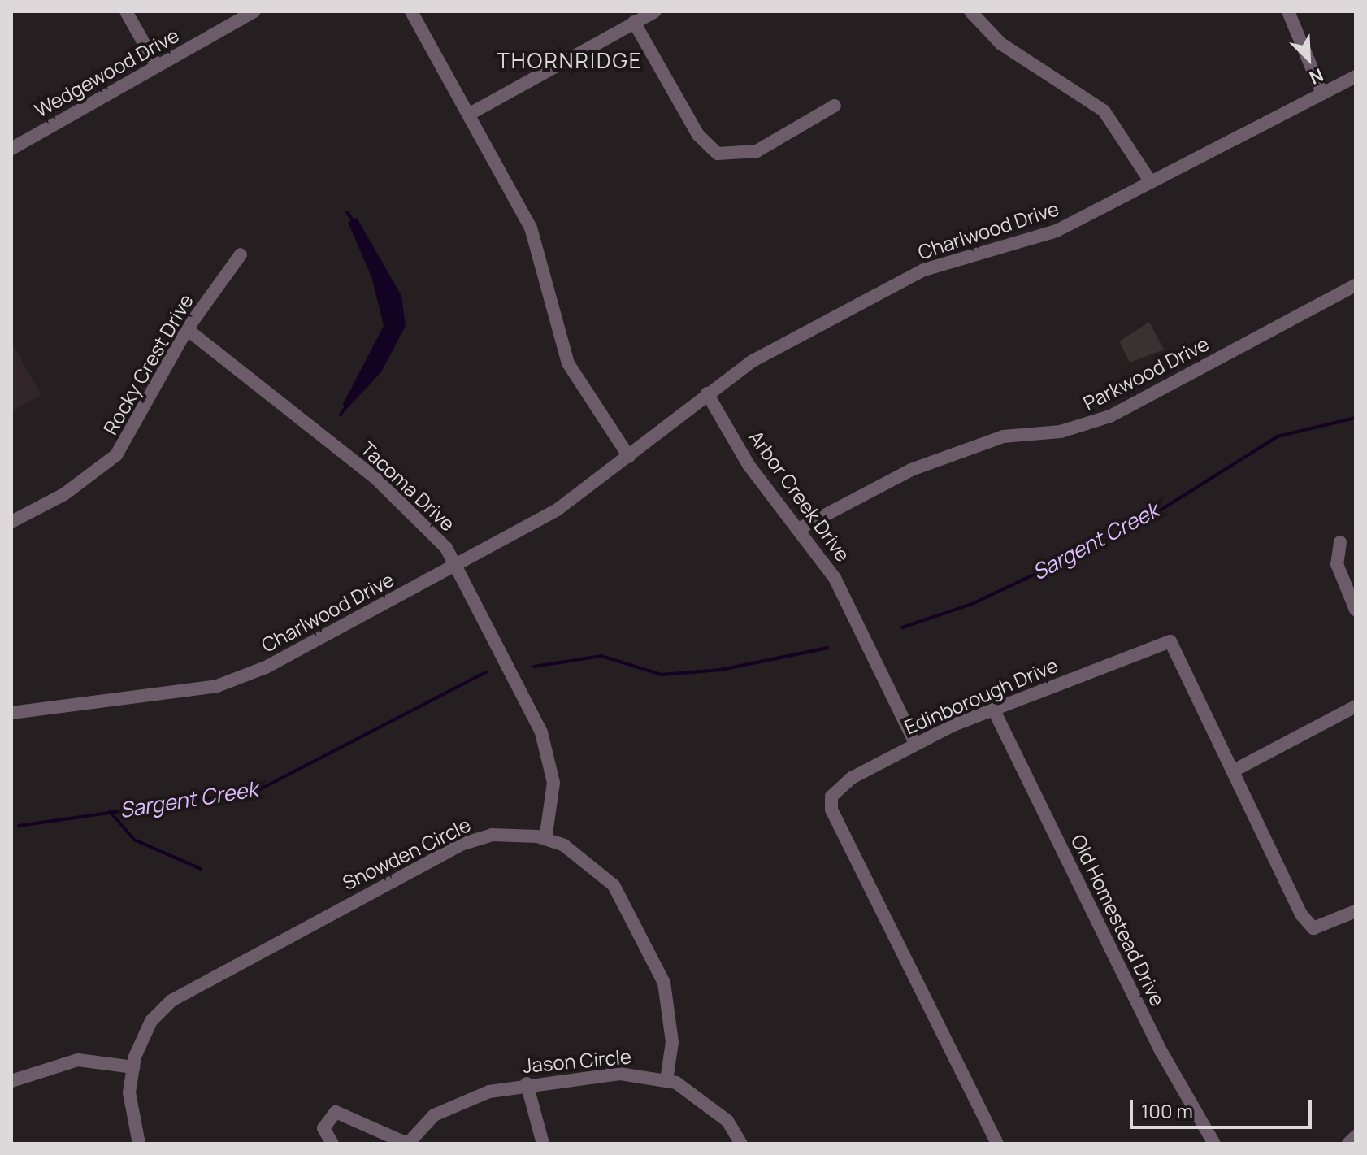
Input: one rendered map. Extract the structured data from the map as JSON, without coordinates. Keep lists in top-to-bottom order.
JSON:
{
  "streets": {
    "street": [
      "Wedgewood Drive",
      "Charlwood Drive",
      "Rocky Crest Drive",
      "Parkwood Drive",
      "Tacoma Drive",
      "Arbor Creek Drive",
      "Edinborough Drive",
      "Snowden Circle",
      "Old Homestead Drive",
      "Jason Circle"
    ]
  },
  "crossings": [
    ["Charlwood Drive", "Tacoma Drive"],
    ["Charlwood Drive", "Arbor Creek Drive"],
    ["Rocky Crest Drive", "Tacoma Drive"],
    ["Parkwood Drive", "Arbor Creek Drive"],
    ["Tacoma Drive", "Snowden Circle"],
    ["Arbor Creek Drive", "Edinborough Drive"],
    ["Edinborough Drive", "Old Homestead Drive"],
    ["Snowden Circle", "Jason Circle"]
  ],
  "districts": ["THORNRIDGE"],
  "water": ["Sargent Creek"],
  "scale_bar": "100 m",
  "north": "bottom right"
}
